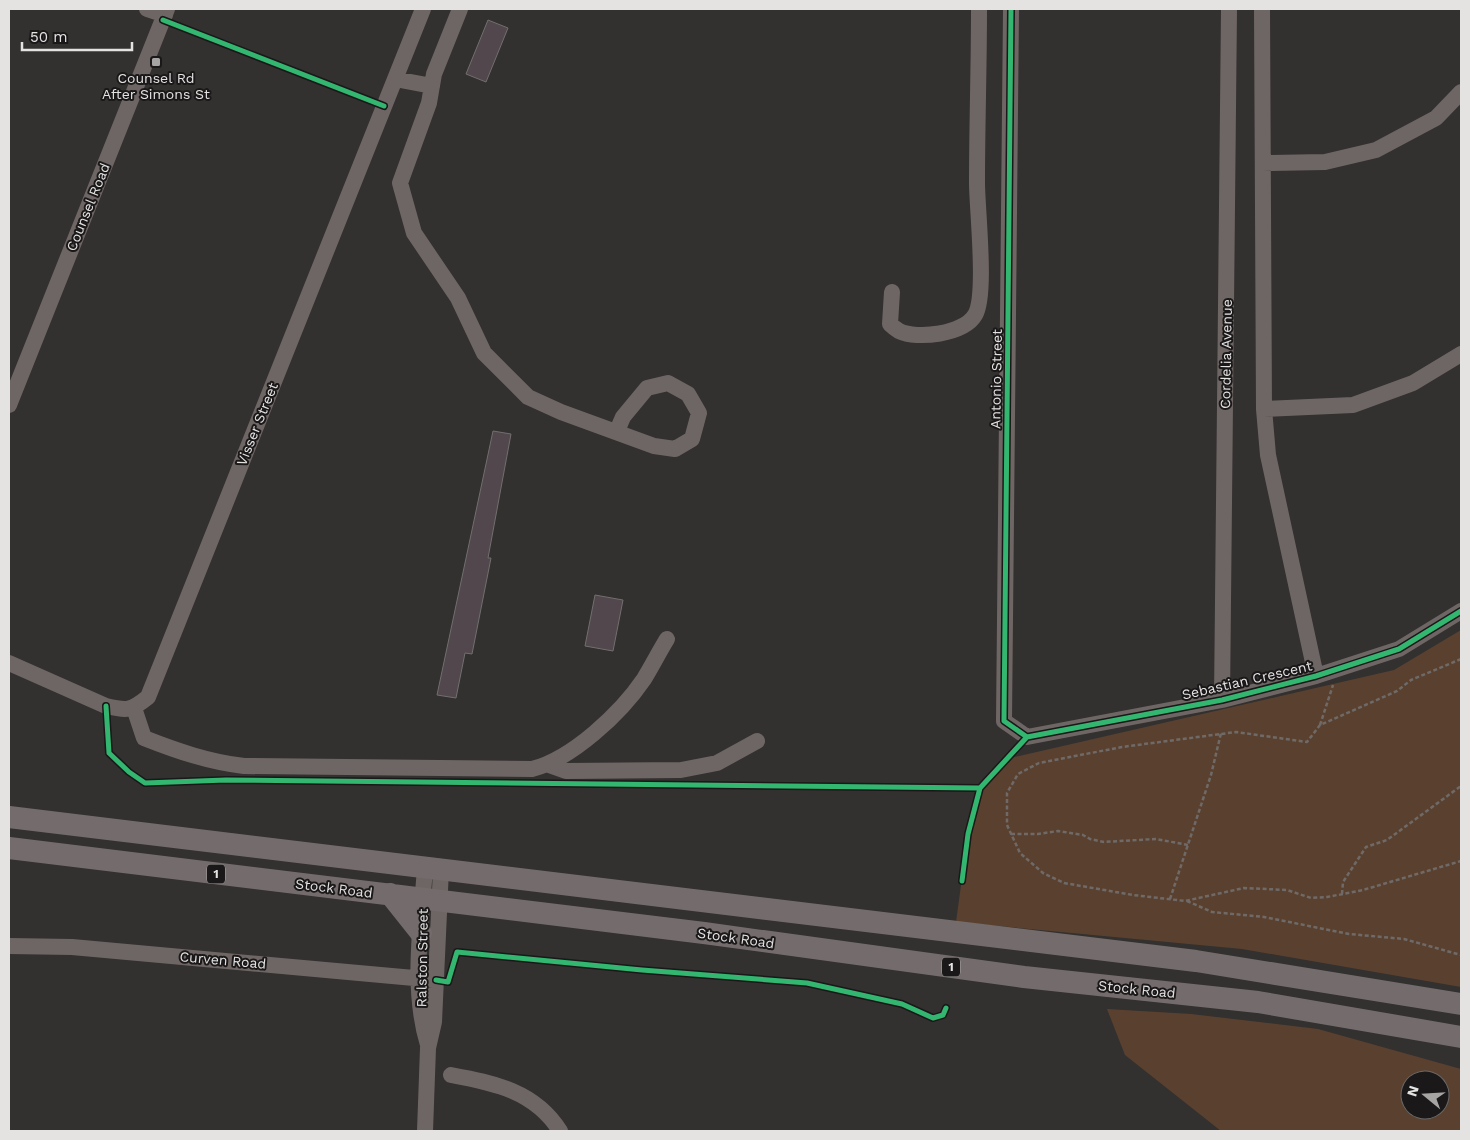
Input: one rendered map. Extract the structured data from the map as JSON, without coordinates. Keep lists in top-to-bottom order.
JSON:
{
  "streets": {
    "highway": ["1", "Stock Road"],
    "street": [
      "Counsel Road",
      "Cordelia Avenue",
      "Antonio Street",
      "Visser Street",
      "Sebastian Crescent",
      "Ralston Street",
      "Curven Road"
    ]
  },
  "crossings": [
    ["Cordelia Avenue", "Sebastian Crescent"],
    ["Antonio Street", "Sebastian Crescent"],
    ["Stock Road", "Ralston Street"],
    ["Ralston Street", "Curven Road"]
  ],
  "places": {
    "transit": ["Counsel Rd After Simons St"]
  },
  "scale_bar": "50 m",
  "north": "left"
}
